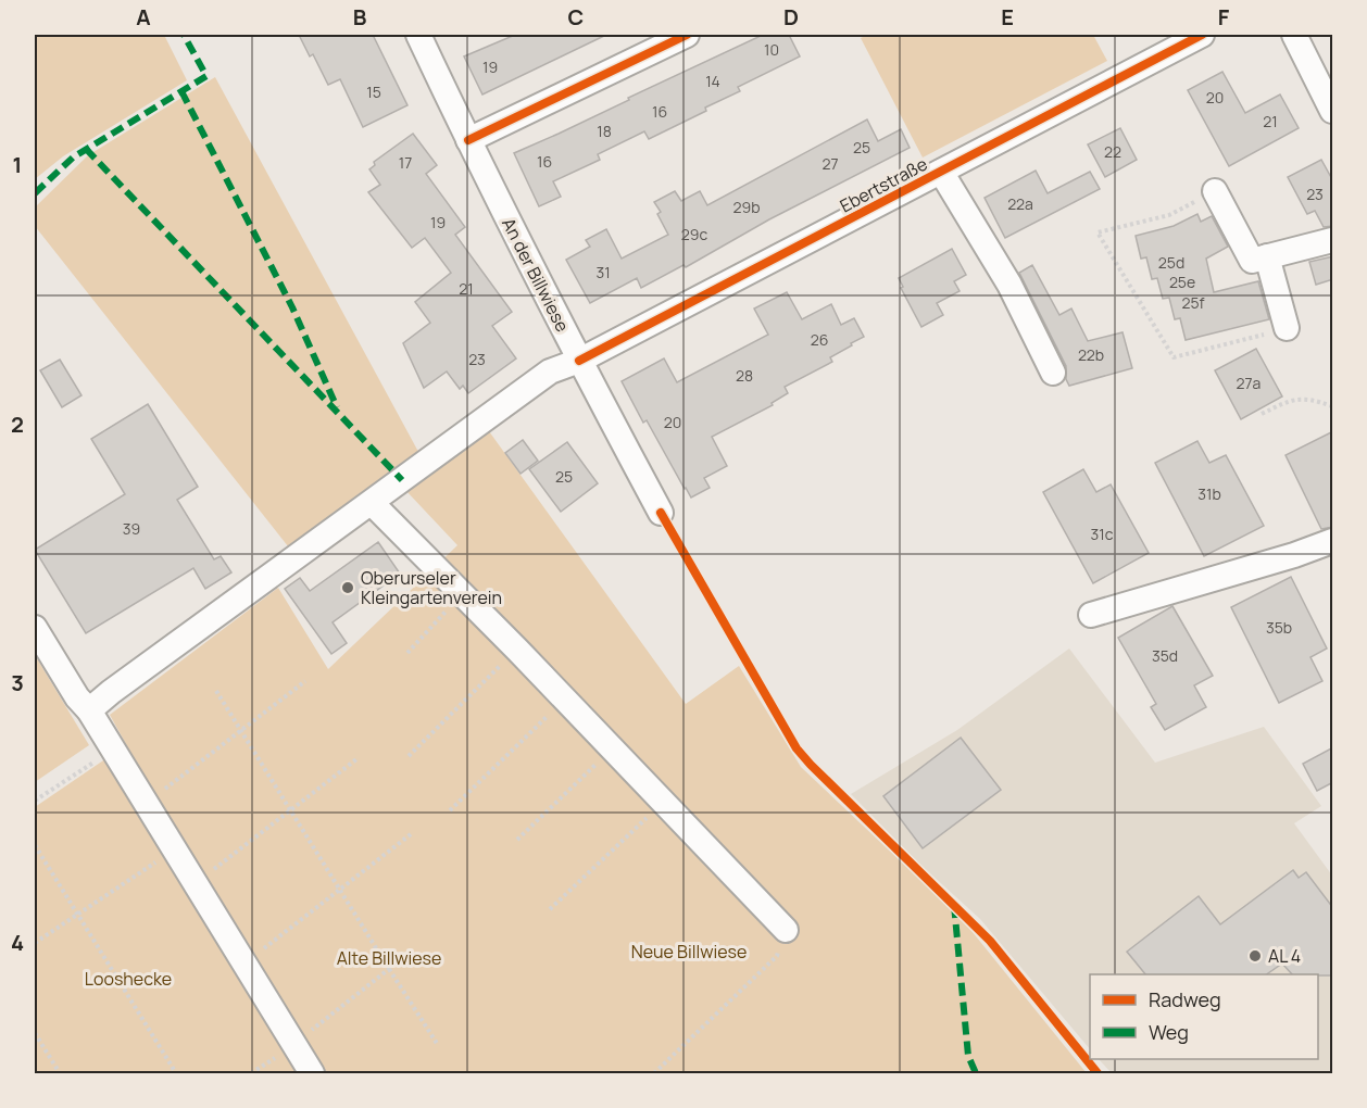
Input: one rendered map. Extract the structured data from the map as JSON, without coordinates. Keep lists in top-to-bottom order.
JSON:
{
  "streets": {
    "street": ["Ebertstraße", "An der Billwiese"]
  },
  "crossings": [
    ["Ebertstraße", "An der Billwiese"]
  ],
  "parks": ["Neue Billwiese", "Alte Billwiese", "Looshecke"],
  "places": ["Oberurseler Kleingartenverein", "AL 4"],
  "house_numbers": [
    "10",
    "19",
    "14",
    "15",
    "20",
    "16",
    "21",
    "18",
    "25",
    "22",
    "16",
    "17",
    "27",
    "23",
    "22a",
    "29b",
    "19",
    "29c",
    "25d",
    "31",
    "25e",
    "21",
    "25f",
    "26",
    "22b",
    "23",
    "28",
    "27a",
    "20",
    "25",
    "31b",
    "39",
    "31c",
    "35b",
    "35d"
  ],
  "legend": ["Radweg", "Weg"],
  "grid": {
    "columns": [
      "A",
      "B",
      "C",
      "D",
      "E",
      "F"
    ],
    "rows": [
      "1",
      "2",
      "3",
      "4"
    ]
  }
}
